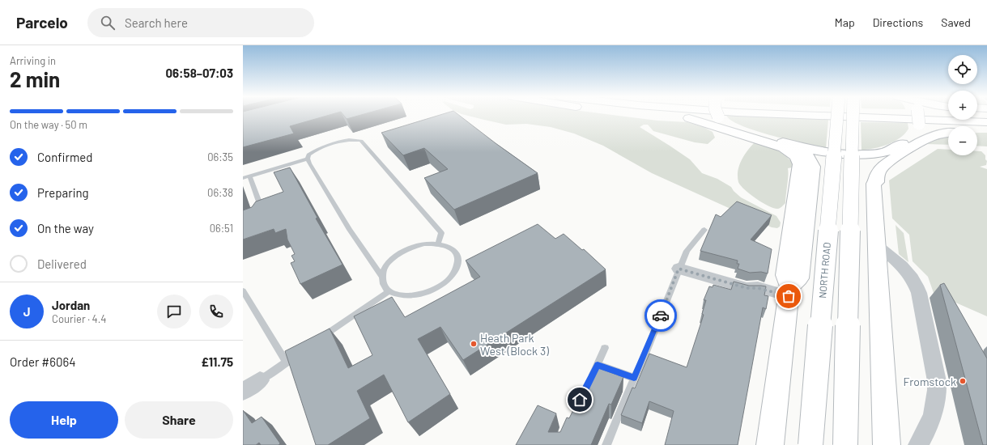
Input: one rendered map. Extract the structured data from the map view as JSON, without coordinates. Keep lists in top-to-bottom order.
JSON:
{
  "streets": {
    "main road": ["NORTH ROAD"]
  },
  "places": ["Heath Park West (Block 3)", "Fromstock"],
  "page": {
    "header": "Parcelo",
    "search": "Search here",
    "nav": ["Map", "Directions", "Saved"],
    "heading": ["2 min", "Arriving in", "06:58–07:03"],
    "panel": [
      "Jordan",
      "Courier · 4.4",
      "Order #6064",
      "£11.75"
    ],
    "map_buttons": ["+", "−"],
    "bar": "On the way · 50 m",
    "list": [
      ["Confirmed", "06:35"],
      ["Preparing", "06:38"],
      ["On the way", "06:51"],
      "Delivered"
    ],
    "round": "J",
    "buttons": ["Help", "Share"]
  }
}
